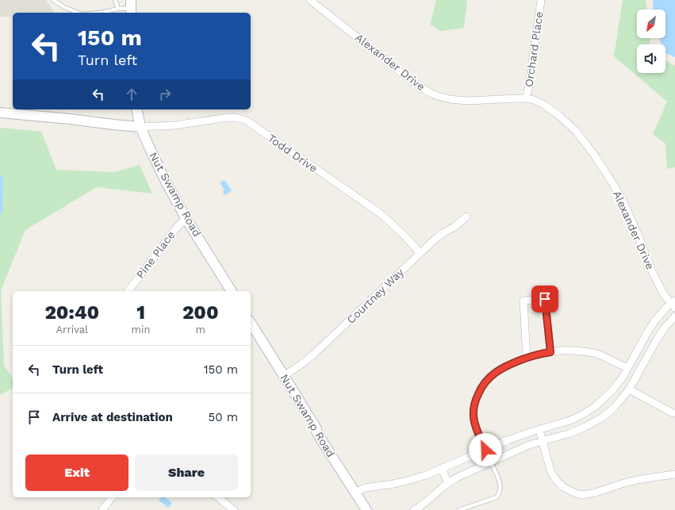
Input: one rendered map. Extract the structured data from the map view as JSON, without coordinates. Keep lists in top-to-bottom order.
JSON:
{
  "streets": {
    "main road": ["Nut Swamp Road"],
    "street": [
      "Orchard Place",
      "Alexander Drive",
      "Todd Drive",
      "Pine Place",
      "Courtney Way"
    ]
  },
  "crossings": [
    ["Orchard Place", "Alexander Drive"],
    ["Todd Drive", "Nut Swamp Road"],
    ["Todd Drive", "Courtney Way"],
    ["Nut Swamp Road", "Pine Place"],
    ["Nut Swamp Road", "Courtney Way"]
  ],
  "north": "bottom left",
  "page": {
    "turn": ["150 m", "Turn left"],
    "eta": [
      "20:40",
      "Arrival",
      "1",
      "min",
      "200",
      "m"
    ],
    "list": [
      {
        "name": "Turn left",
        "value": "150 m"
      },
      {
        "name": "Arrive at destination",
        "value": "50 m"
      }
    ],
    "buttons": ["Exit", "Share"]
  }
}
